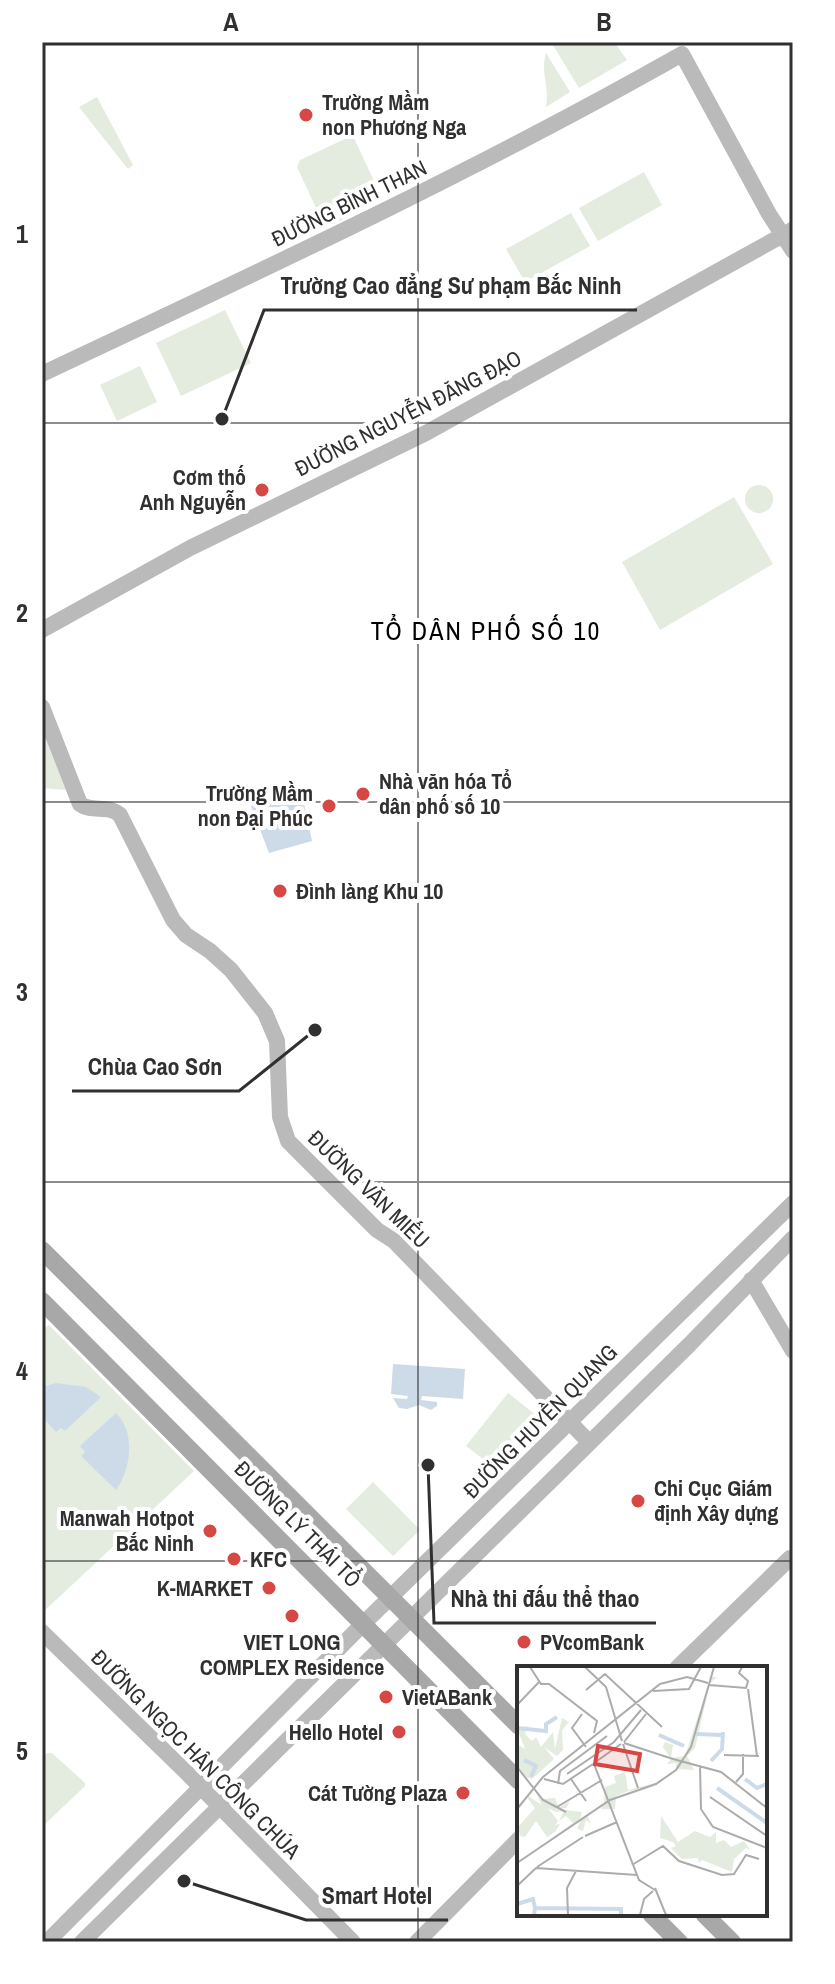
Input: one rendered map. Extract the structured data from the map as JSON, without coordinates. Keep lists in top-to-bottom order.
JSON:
{
  "streets": {
    "main road": ["ĐƯỜNG LÝ THÁI TỔ"],
    "street": [
      "ĐƯỜNG BÌNH THAN",
      "ĐƯỜNG NGUYỄN ĐĂNG ĐẠO",
      "ĐƯỜNG VĂN MIẾU",
      "ĐƯỜNG HUYỀN QUANG",
      "ĐƯỜNG NGỌC HÂN CÔNG CHÚA"
    ]
  },
  "crossings": [
    ["ĐƯỜNG BÌNH THAN", "ĐƯỜNG NGUYỄN ĐĂNG ĐẠO"],
    ["ĐƯỜNG VĂN MIẾU", "ĐƯỜNG HUYỀN QUANG"],
    ["ĐƯỜNG HUYỀN QUANG", "ĐƯỜNG LÝ THÁI TỔ"],
    ["ĐƯỜNG HUYỀN QUANG", "ĐƯỜNG NGỌC HÂN CÔNG CHÚA"]
  ],
  "districts": ["TỔ DÂN PHỐ SỐ 10"],
  "places": [
    "Trường Mầm non Phương Nga",
    "Trường Cao đẳng Sư phạm Bắc Ninh",
    "Cơm thố Anh Nguyễn",
    "Nhà văn hóa Tổ dân phố số 10",
    "Trường Mầm non Đại Phúc",
    "Đình làng Khu 10",
    "Chùa Cao Sơn",
    "Nhà thi đấu thể thao",
    "Chi Cục Giám định Xây dựng",
    "Manwah Hotpot Bắc Ninh",
    "KFC",
    "K-MARKET",
    "VIET LONG COMPLEX Residence",
    "PVcomBank",
    "VietABank",
    "Hello Hotel",
    "Cát Tường Plaza",
    "Smart Hotel"
  ],
  "grid": {
    "columns": ["A", "B"],
    "rows": [
      "1",
      "2",
      "3",
      "4",
      "5"
    ]
  }
}
